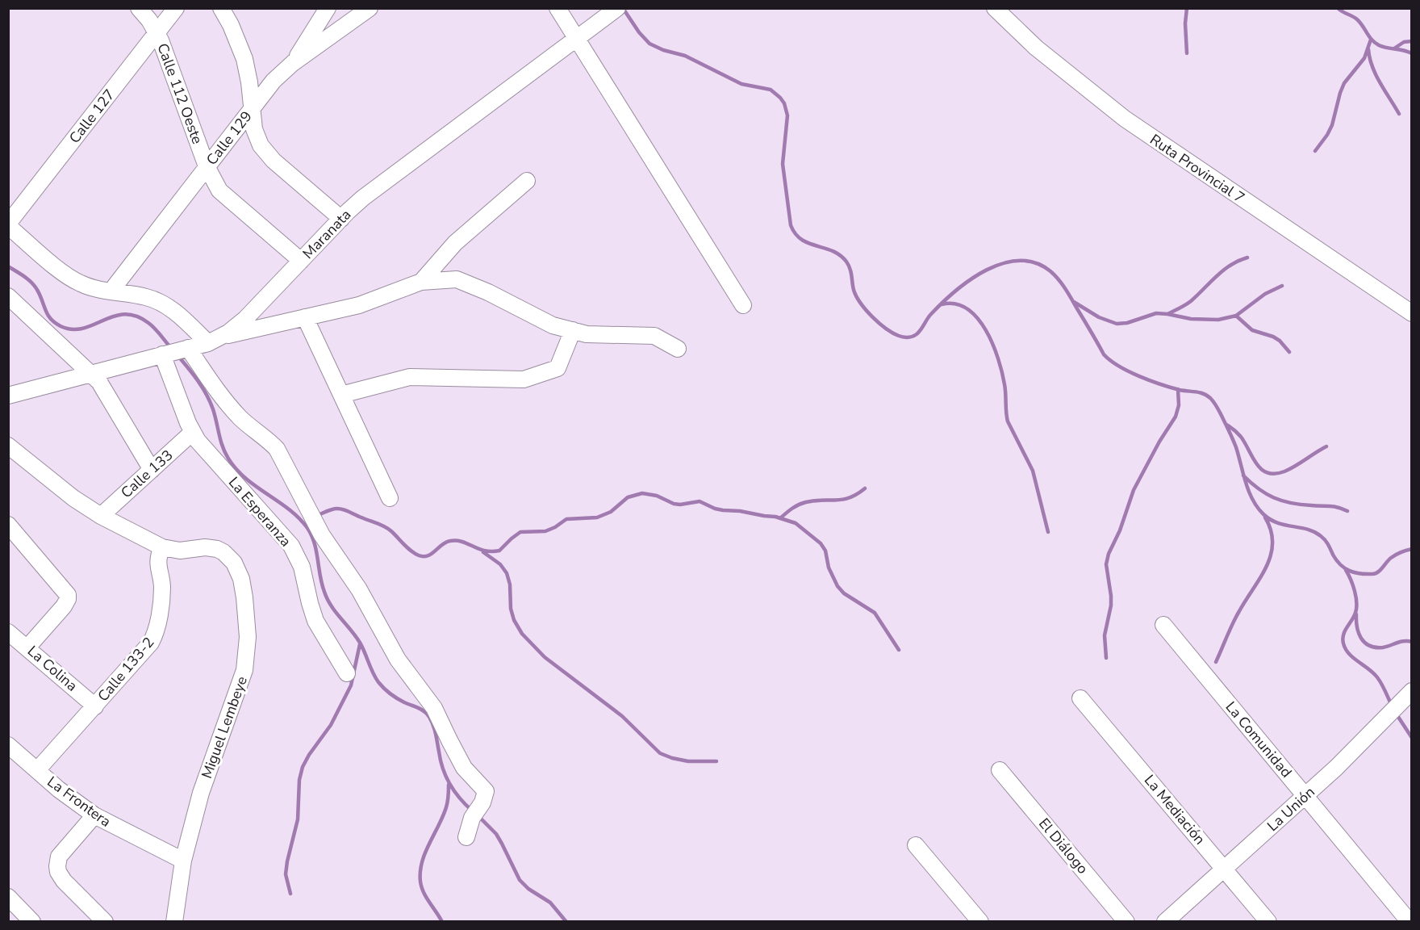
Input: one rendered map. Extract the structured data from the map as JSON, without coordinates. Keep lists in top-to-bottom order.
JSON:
{
  "streets": {
    "street": [
      "Calle 112 Oeste",
      "Calle 127",
      "Calle 129",
      "Ruta Provincial 7",
      "Maranata",
      "Calle 133",
      "La Esperanza",
      "La Colina",
      "Calle 133-2",
      "Miguel Lembeye",
      "La Comunidad",
      "La Frontera",
      "La Unión",
      "La Mediación",
      "El Diálogo"
    ]
  },
  "crossings": [
    ["Calle 112 Oeste", "Calle 127"],
    ["Calle 112 Oeste", "Calle 129"],
    ["Calle 112 Oeste", "Maranata"],
    ["Maranata", "La Esperanza"],
    ["Calle 133", "La Esperanza"],
    ["Calle 133", "Miguel Lembeye"],
    ["La Colina", "Calle 133-2"],
    ["Calle 133-2", "Miguel Lembeye"],
    ["Calle 133-2", "La Frontera"],
    ["Miguel Lembeye", "La Frontera"],
    ["La Comunidad", "La Unión"],
    ["La Unión", "La Mediación"]
  ]
}
